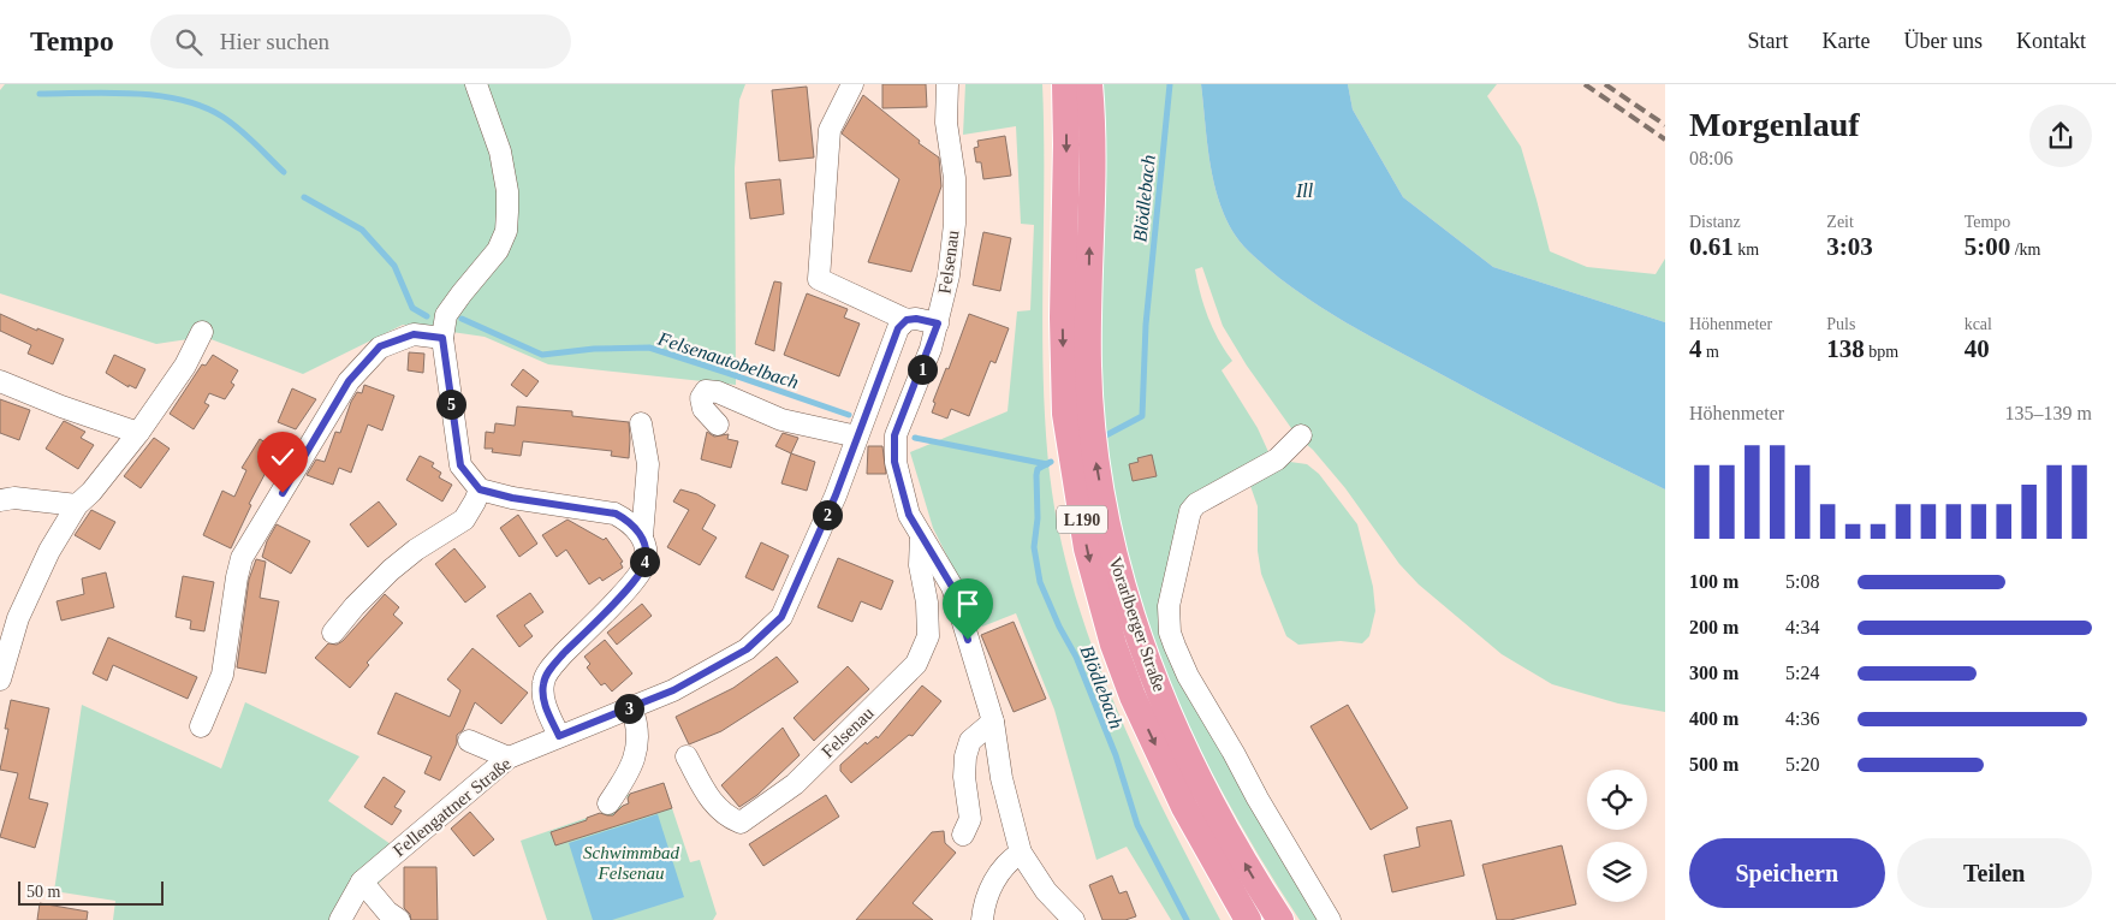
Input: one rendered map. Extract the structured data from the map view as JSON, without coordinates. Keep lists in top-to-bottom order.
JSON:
{
  "streets": {
    "main road": ["L190", "Vorarlberger Straße"],
    "street": ["Felsenau", "Fellengattner Straße"]
  },
  "water": ["Ill", "Blödlebach", "Felsenautobelbach"],
  "parks": ["Schwimmbad Felsenau"],
  "scale_bar": "50 m",
  "page": {
    "header": "Tempo",
    "search": "Hier suchen",
    "nav": [
      "Start",
      "Karte",
      "Über uns",
      "Kontakt"
    ],
    "heading": ["Morgenlauf", "08:06"],
    "stats": [
      ["Distanz", "0.61 km"],
      ["Zeit", "3:03"],
      ["Tempo", "5:00 /km"],
      ["Höhenmeter", "4 m"],
      ["Puls", "138 bpm"],
      ["kcal", "40"]
    ],
    "pins": [
      "1",
      "5",
      "2",
      "4",
      "3"
    ],
    "chart": ["Höhenmeter", "135–139 m"],
    "list": [
      {
        "name": "100 m",
        "note": "5:08"
      },
      {
        "name": "200 m",
        "note": "4:34"
      },
      {
        "name": "300 m",
        "note": "5:24"
      },
      {
        "name": "400 m",
        "note": "4:36"
      },
      {
        "name": "500 m",
        "note": "5:20"
      }
    ],
    "buttons": ["Speichern", "Teilen"],
    "scale": "50 m"
  }
}
